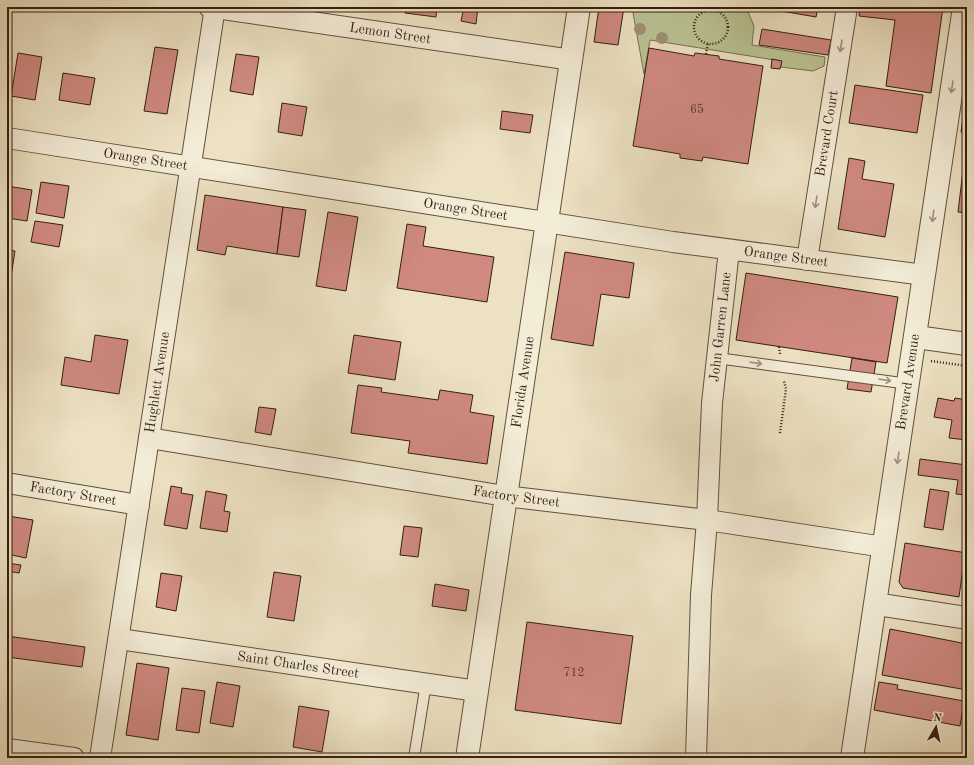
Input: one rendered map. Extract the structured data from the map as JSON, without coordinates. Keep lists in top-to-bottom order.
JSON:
{
  "streets": {
    "street": [
      "Lemon Street",
      "Brevard Court",
      "Orange Street",
      "John Garren Lane",
      "Florida Avenue",
      "Hughlett Avenue",
      "Brevard Avenue",
      "Factory Street",
      "Saint Charles Street"
    ]
  },
  "crossings": [
    ["Lemon Street", "Florida Avenue"],
    ["Lemon Street", "Hughlett Avenue"],
    ["Brevard Court", "Orange Street"],
    ["Orange Street", "John Garren Lane"],
    ["Orange Street", "Florida Avenue"],
    ["Orange Street", "Hughlett Avenue"],
    ["Orange Street", "Brevard Avenue"],
    ["John Garren Lane", "Factory Street"],
    ["Florida Avenue", "Factory Street"],
    ["Florida Avenue", "Saint Charles Street"],
    ["Hughlett Avenue", "Factory Street"],
    ["Hughlett Avenue", "Saint Charles Street"],
    ["Brevard Avenue", "Factory Street"]
  ],
  "one_way": ["Brevard Court", "Brevard Avenue"],
  "house_numbers": ["65", "712"],
  "north": "top"
}
